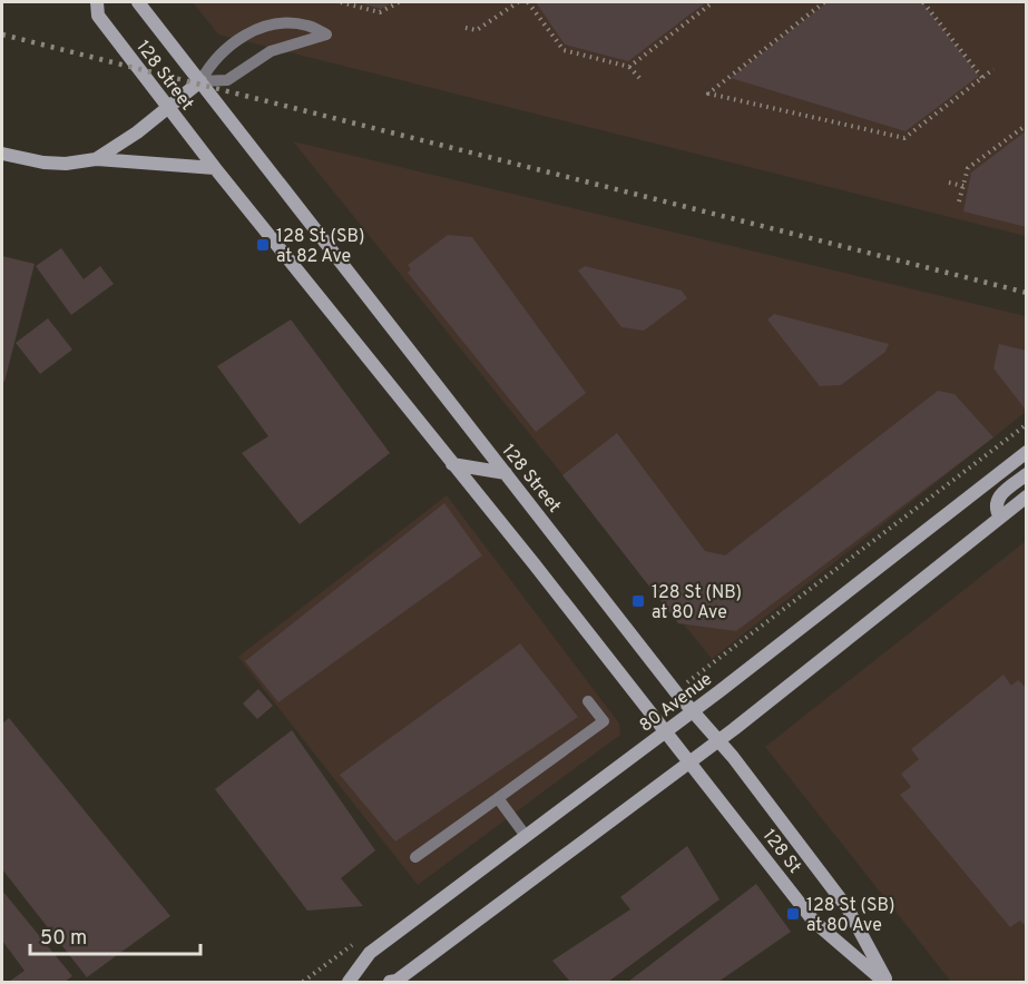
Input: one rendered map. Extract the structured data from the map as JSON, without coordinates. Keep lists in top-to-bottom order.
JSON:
{
  "streets": {
    "main road": ["128 Street", "80 Avenue", "128 St"]
  },
  "crossings": [
    ["128 Street", "80 Avenue"],
    ["128 Street", "128 St"]
  ],
  "places": {
    "transit": ["128 St (SB) at 82 Ave", "128 St (NB) at 80 Ave", "128 St (SB) at 80 Ave"]
  },
  "scale_bar": "50 m"
}
